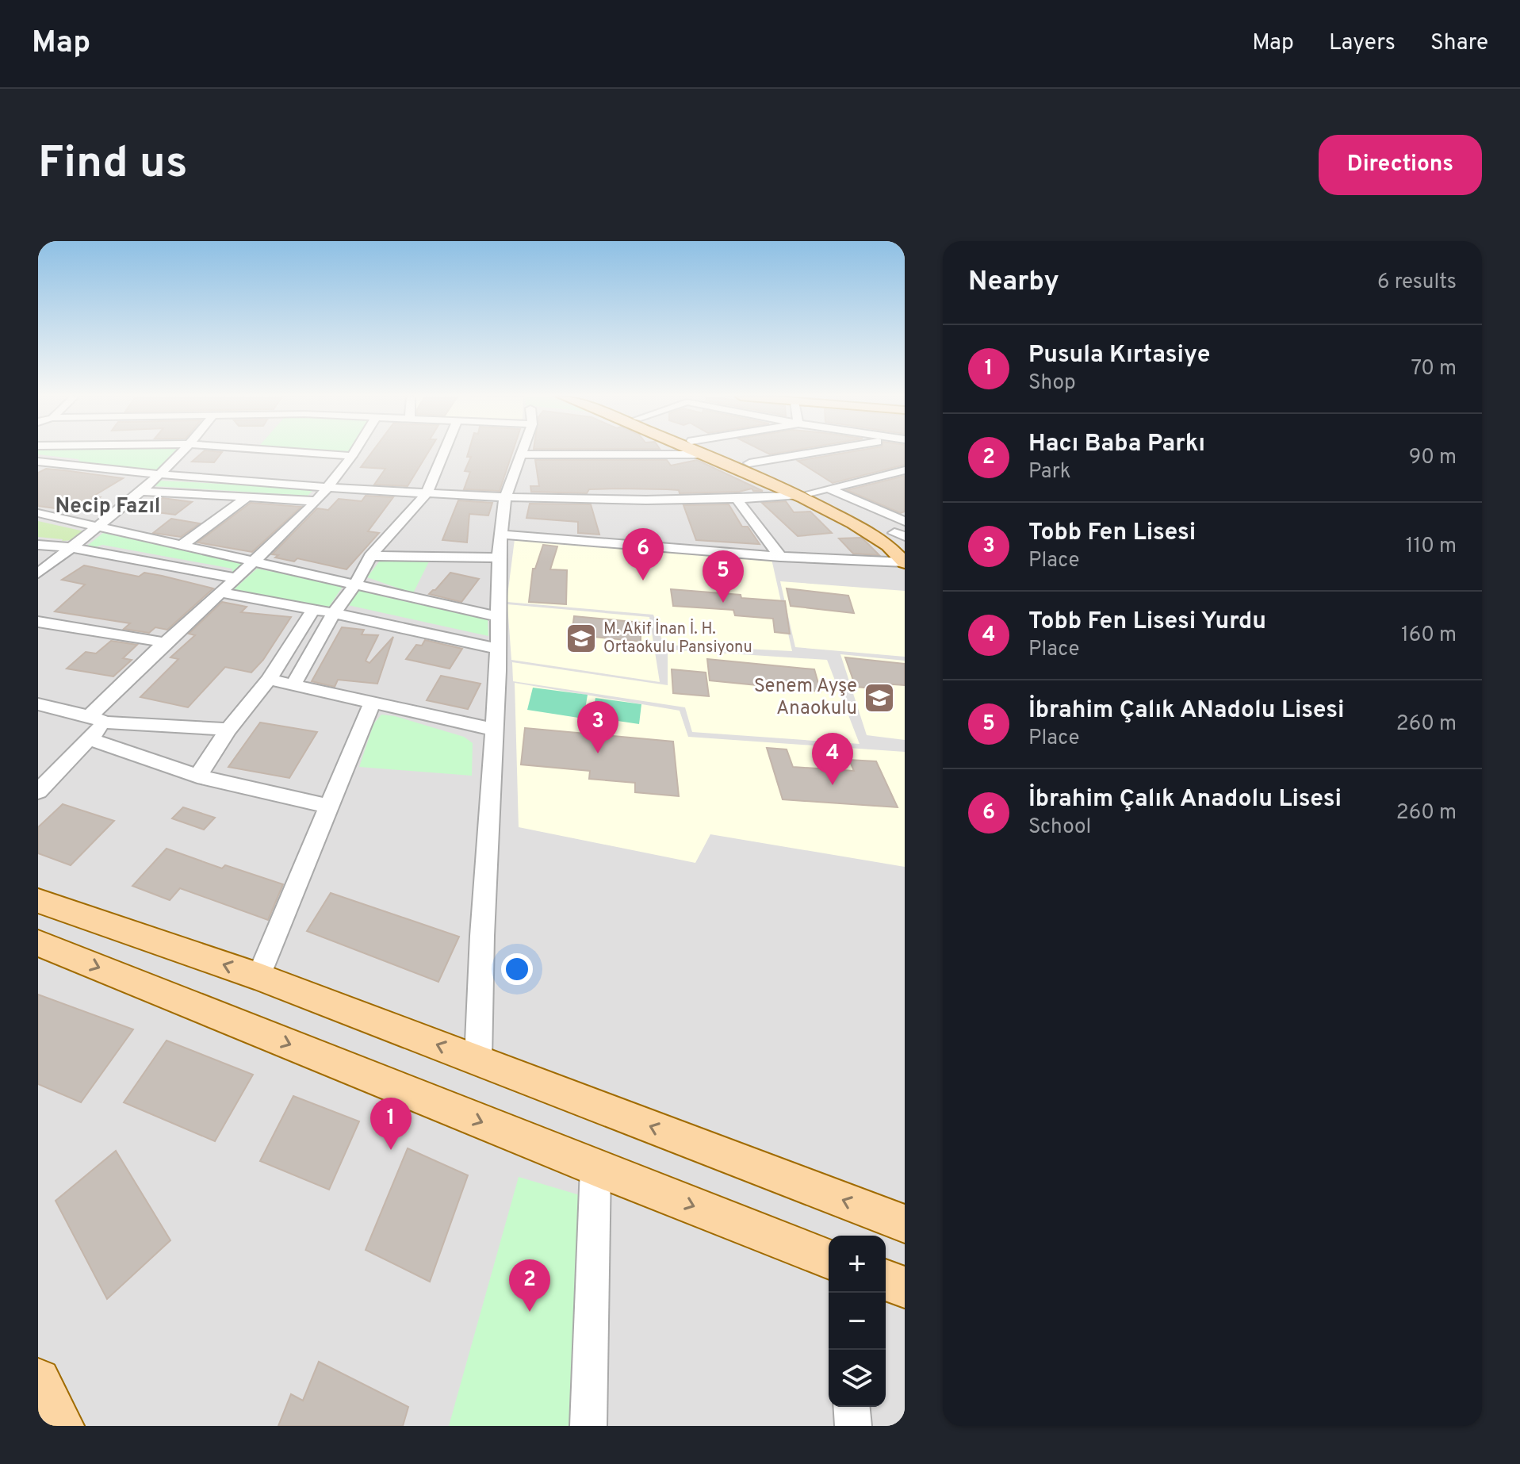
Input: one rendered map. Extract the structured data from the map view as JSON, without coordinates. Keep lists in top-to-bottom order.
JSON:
{
  "districts": ["Necip Fazıl"],
  "places": {
    "school or university": ["M. Akif İnan İ. H. Ortaokulu Pansiyonu", "Senem Ayşe Anaokulu"]
  },
  "page": {
    "header": "Map",
    "nav": ["Map", "Layers", "Share"],
    "buttons": "Directions",
    "title": "Find us",
    "heading": ["Nearby", "6 results"],
    "list": [
      {
        "mark": "1",
        "name": "Pusula Kırtasiye",
        "note": "Shop",
        "value": "70 m"
      },
      {
        "mark": "2",
        "name": "Hacı Baba Parkı",
        "note": "Park",
        "value": "90 m"
      },
      {
        "mark": "3",
        "name": "Tobb Fen Lisesi",
        "note": "Place",
        "value": "110 m"
      },
      {
        "mark": "4",
        "name": "Tobb Fen Lisesi Yurdu",
        "note": "Place",
        "value": "160 m"
      },
      {
        "mark": "5",
        "name": "İbrahim Çalık ANadolu Lisesi",
        "note": "Place",
        "value": "260 m"
      },
      {
        "mark": "6",
        "name": "İbrahim Çalık Anadolu Lisesi",
        "note": "School",
        "value": "260 m"
      }
    ],
    "pins": [
      "6",
      "5",
      "3",
      "4",
      "1",
      "2"
    ],
    "map_buttons": ["+", "−"]
  }
}
